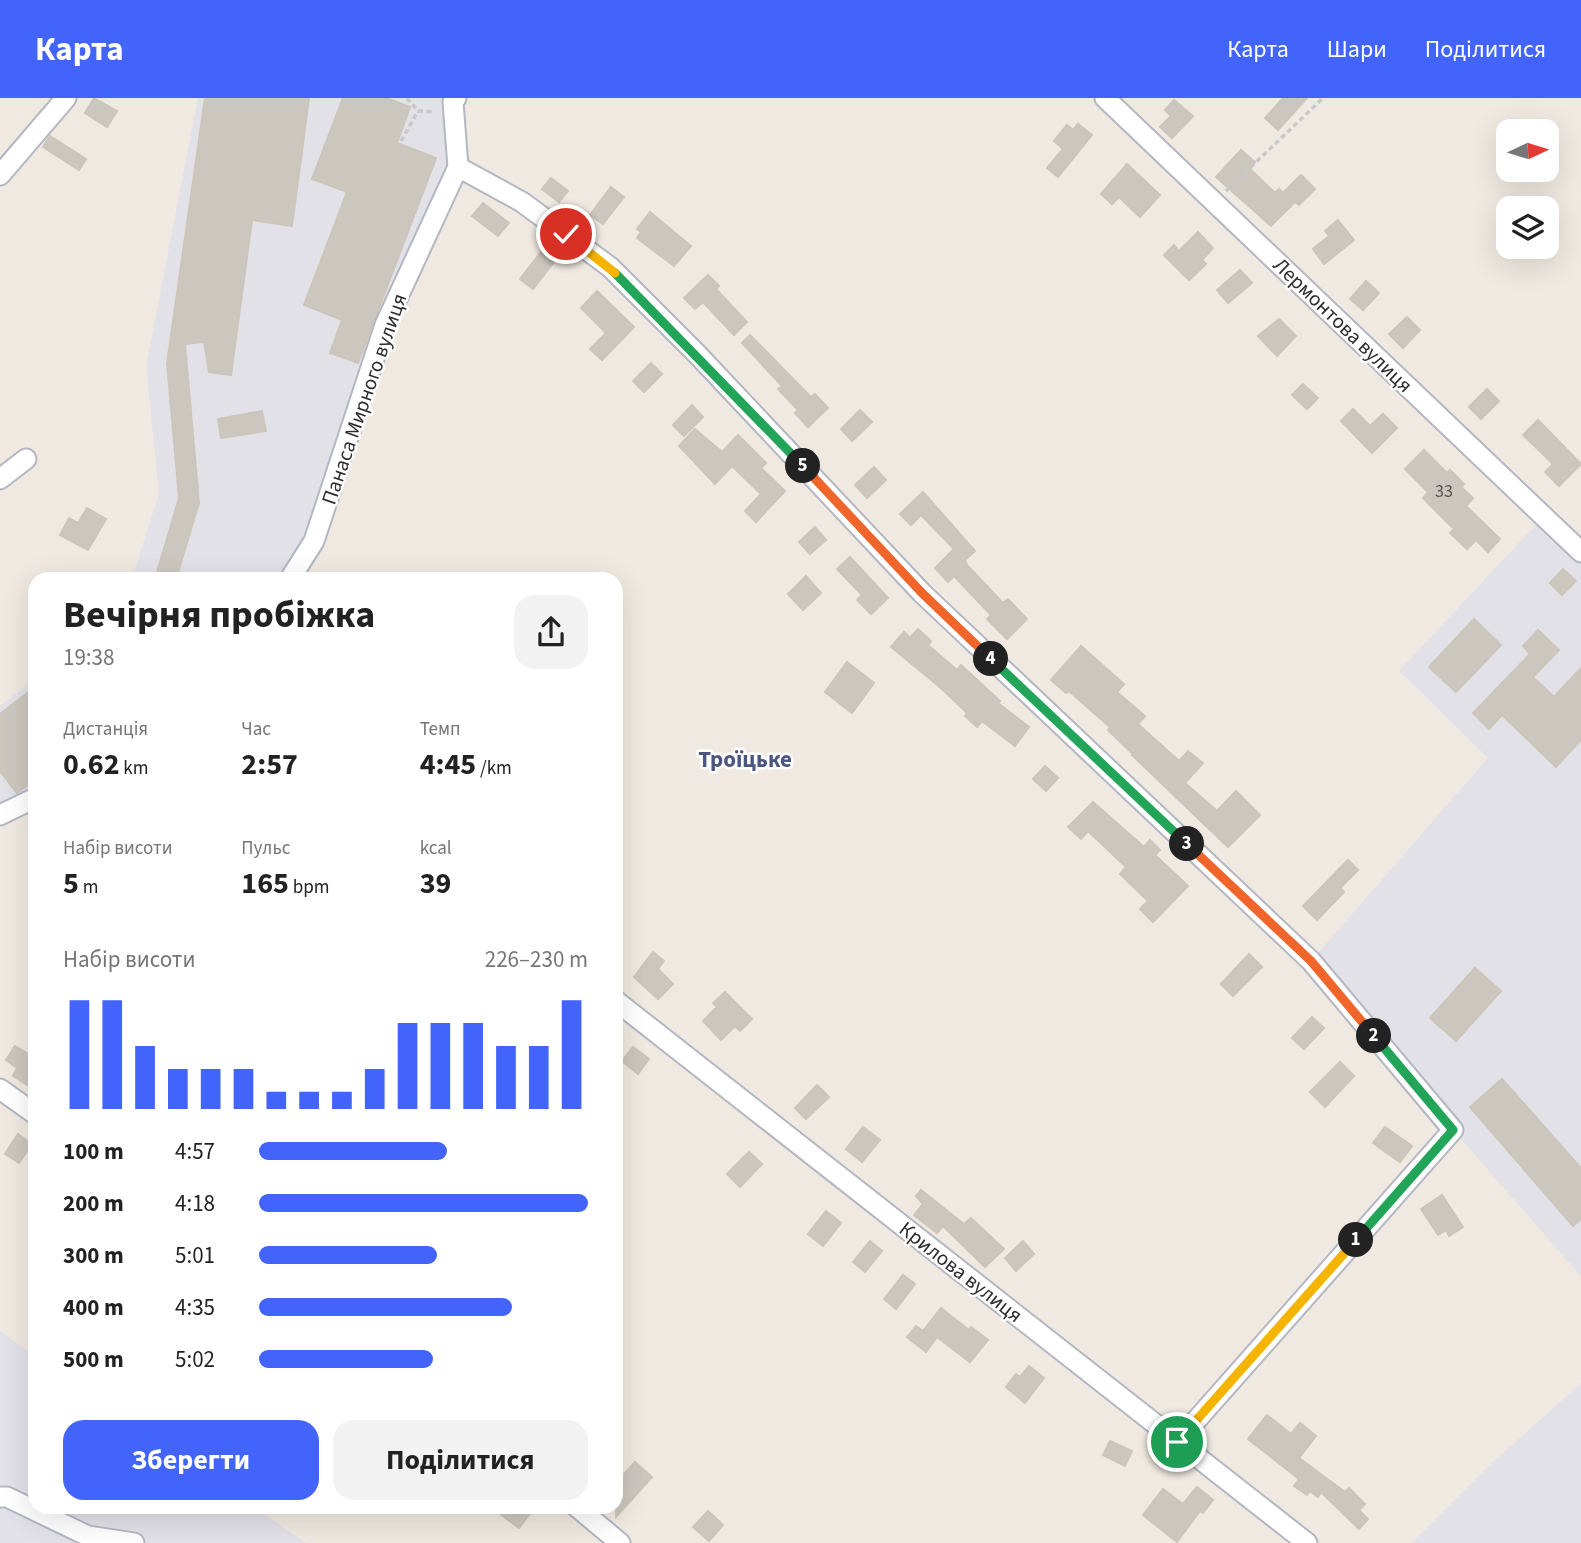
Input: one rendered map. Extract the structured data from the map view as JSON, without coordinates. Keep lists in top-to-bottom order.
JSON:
{
  "streets": {
    "street": ["Лермонтова вулиця", "Панаса Мирного вулиця", "Крилова вулиця"]
  },
  "districts": ["Троїцьке"],
  "house_numbers": ["33"],
  "north": "right",
  "page": {
    "header": "Карта",
    "nav": ["Карта", "Шари", "Поділитися"],
    "pins": [
      "5",
      "4",
      "3",
      "2",
      "1"
    ],
    "heading": ["Вечірня пробіжка", "19:38"],
    "stats": [
      ["Дистанція", "0.62 km"],
      ["Час", "2:57"],
      ["Темп", "4:45 /km"],
      ["Набір висоти", "5 m"],
      ["Пульс", "165 bpm"],
      ["kcal", "39"]
    ],
    "chart": ["Набір висоти", "226–230 m"],
    "list": [
      {
        "name": "100 m",
        "note": "4:57"
      },
      {
        "name": "200 m",
        "note": "4:18"
      },
      {
        "name": "300 m",
        "note": "5:01"
      },
      {
        "name": "400 m",
        "note": "4:35"
      },
      {
        "name": "500 m",
        "note": "5:02"
      }
    ],
    "buttons": ["Зберегти", "Поділитися"]
  }
}
